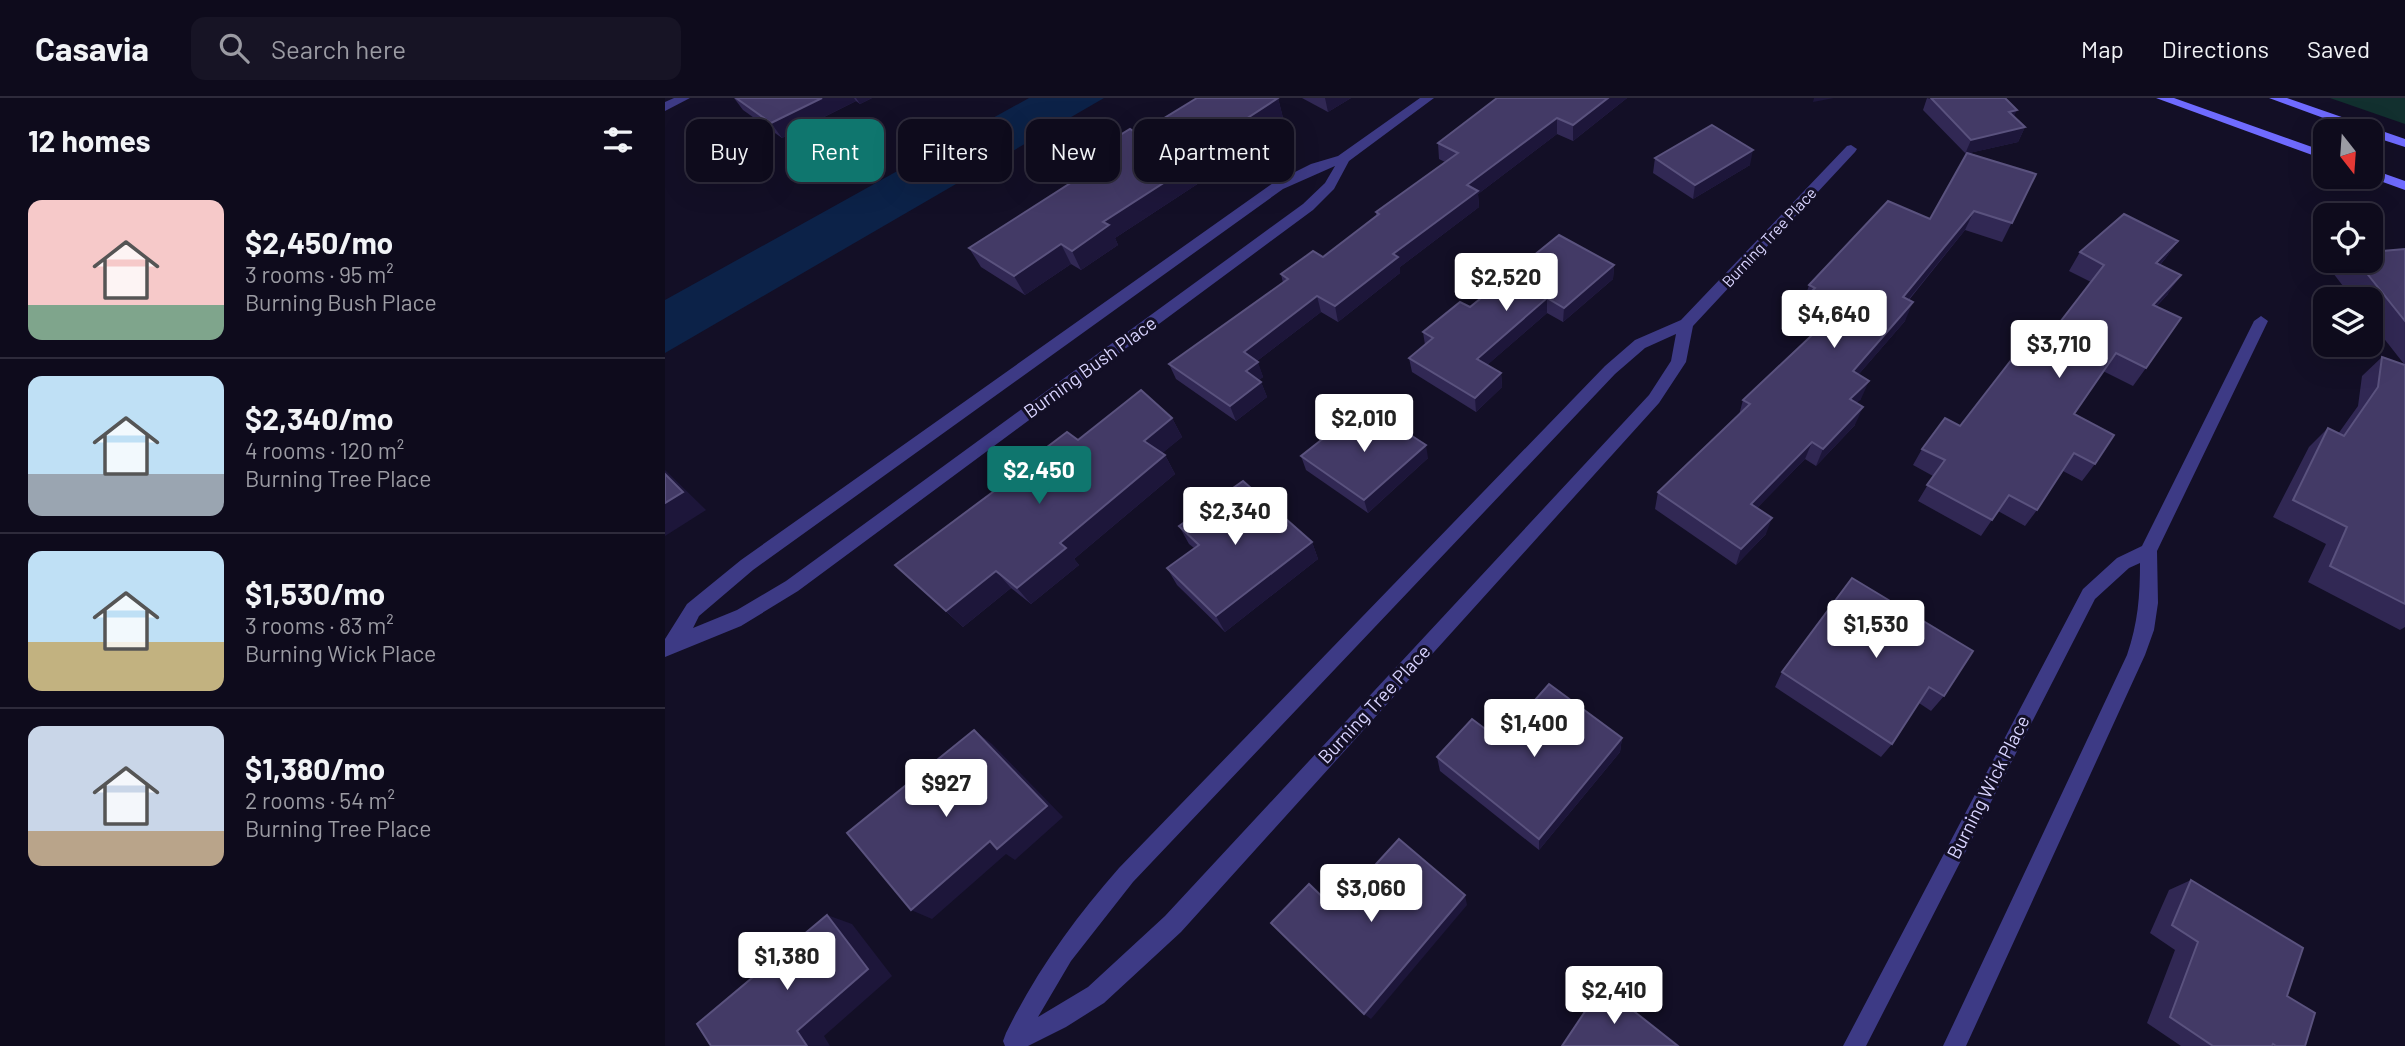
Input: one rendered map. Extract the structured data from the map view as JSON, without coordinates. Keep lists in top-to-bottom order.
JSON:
{
  "streets": {
    "street": ["Burning Tree Place", "Burning Bush Place", "Burning Wick Place"]
  },
  "north": "bottom",
  "page": {
    "header": "Casavia",
    "search": "Search here",
    "nav": ["Map", "Directions", "Saved"],
    "heading": "12 homes",
    "chip": [
      "Buy",
      "Rent",
      "Filters",
      "New",
      "Apartment"
    ],
    "list": [
      {
        "name": "$2,450/mo",
        "note": "3 rooms · 95 m² · Burning Bush Place"
      },
      {
        "name": "$2,340/mo",
        "note": "4 rooms · 120 m² · Burning Tree Place"
      },
      {
        "name": "$1,530/mo",
        "note": "3 rooms · 83 m² · Burning Wick Place"
      },
      {
        "name": "$1,380/mo",
        "note": "2 rooms · 54 m² · Burning Tree Place"
      }
    ],
    "price": [
      "$2,520",
      "$4,640",
      "$3,710",
      "$2,010",
      "$2,450",
      "$2,340",
      "$1,530",
      "$1,400",
      "$927",
      "$3,060",
      "$1,380",
      "$2,410"
    ]
  }
}
